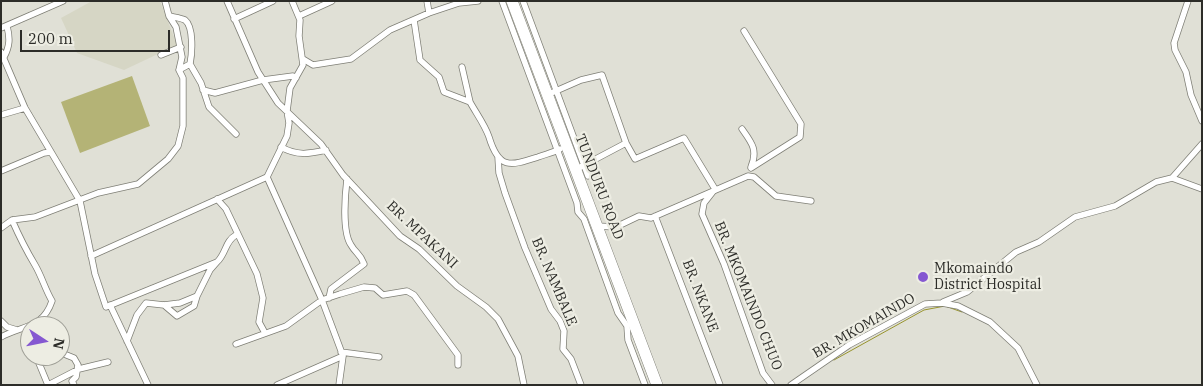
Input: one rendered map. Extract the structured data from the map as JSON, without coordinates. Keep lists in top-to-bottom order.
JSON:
{
  "streets": {
    "highway": ["TUNDURU ROAD"],
    "street": [
      "BR. MPAKANI",
      "BR. NAMBALE",
      "BR. NKANE",
      "BR. MKOMAINDO CHUO",
      "BR. MKOMAINDO"
    ]
  },
  "places": ["Mkomaindo District Hospital"],
  "scale_bar": "200 m",
  "north": "right"
}
